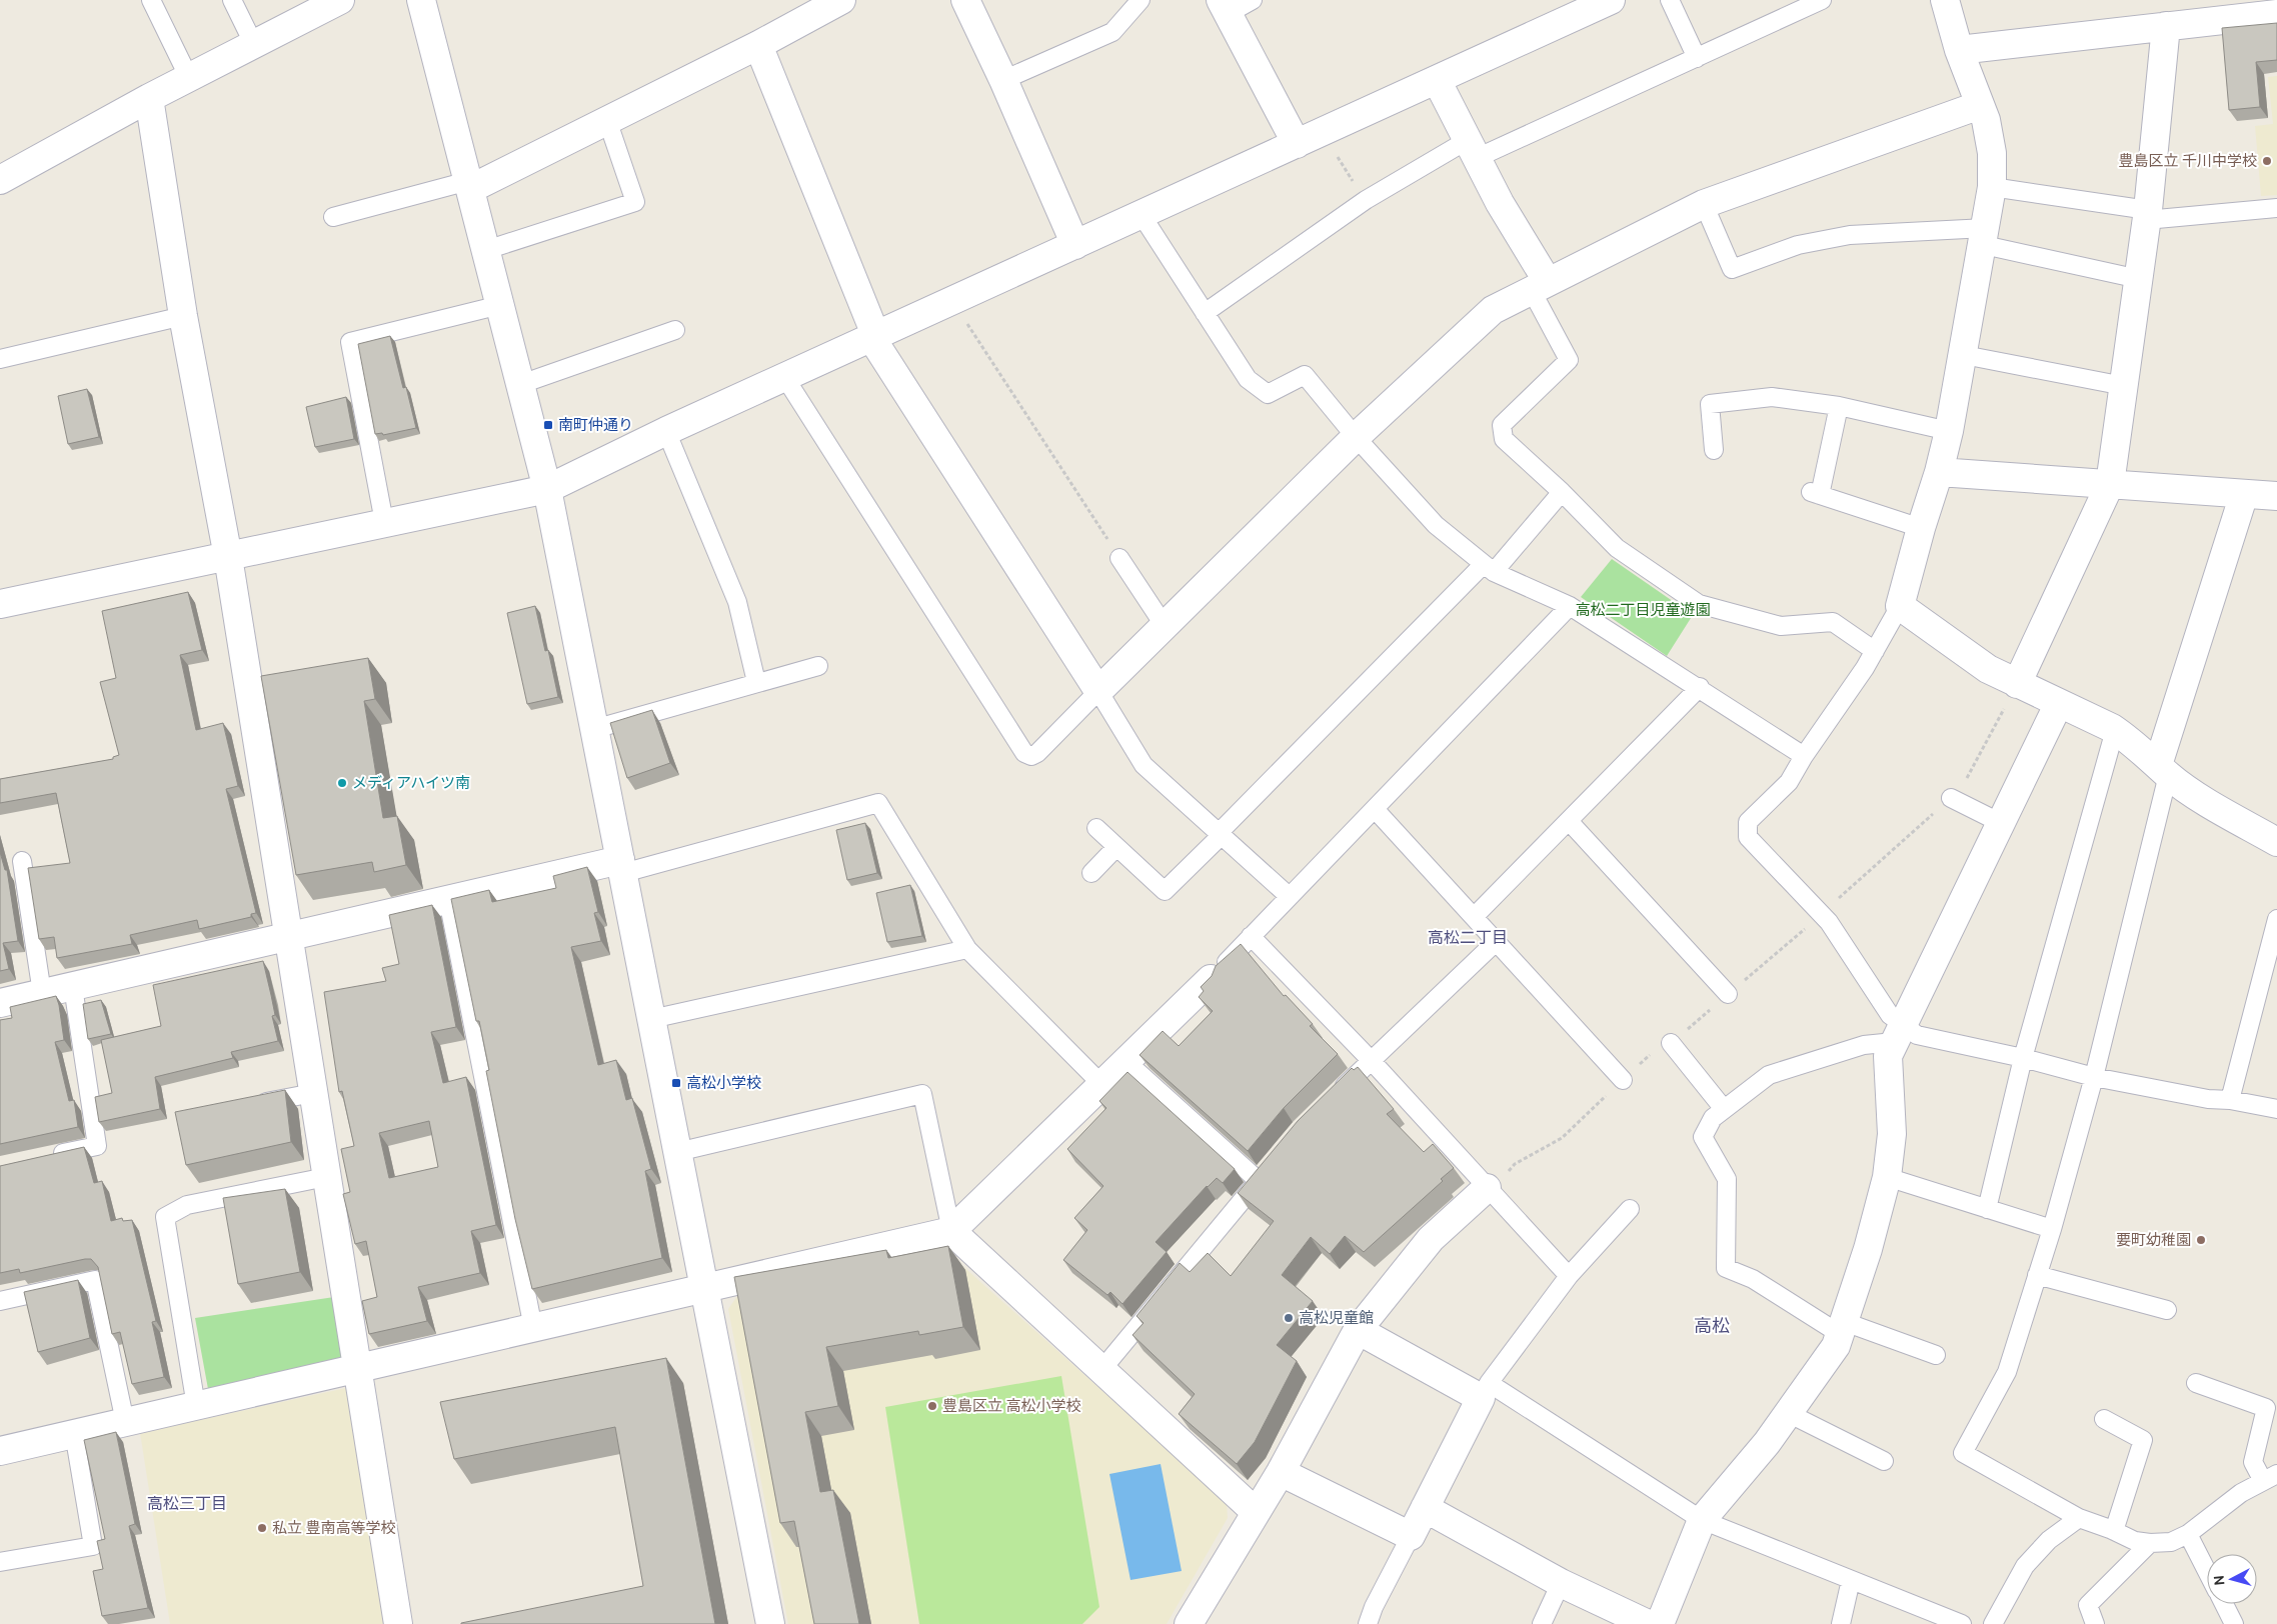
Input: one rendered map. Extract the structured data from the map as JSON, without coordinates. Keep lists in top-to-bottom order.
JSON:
{
  "districts": ["高松二丁目", "高松", "高松三丁目"],
  "parks": ["高松二丁目児童遊園"],
  "places": {
    "other": [
      "豊島区立 千川中学校",
      "メディアハイツ南",
      "要町幼稚園",
      "高松児童館",
      "豊島区立 高松小学校",
      "私立 豊南高等学校"
    ],
    "transit": ["南町仲通り", "高松小学校"]
  },
  "north": "left"
}
